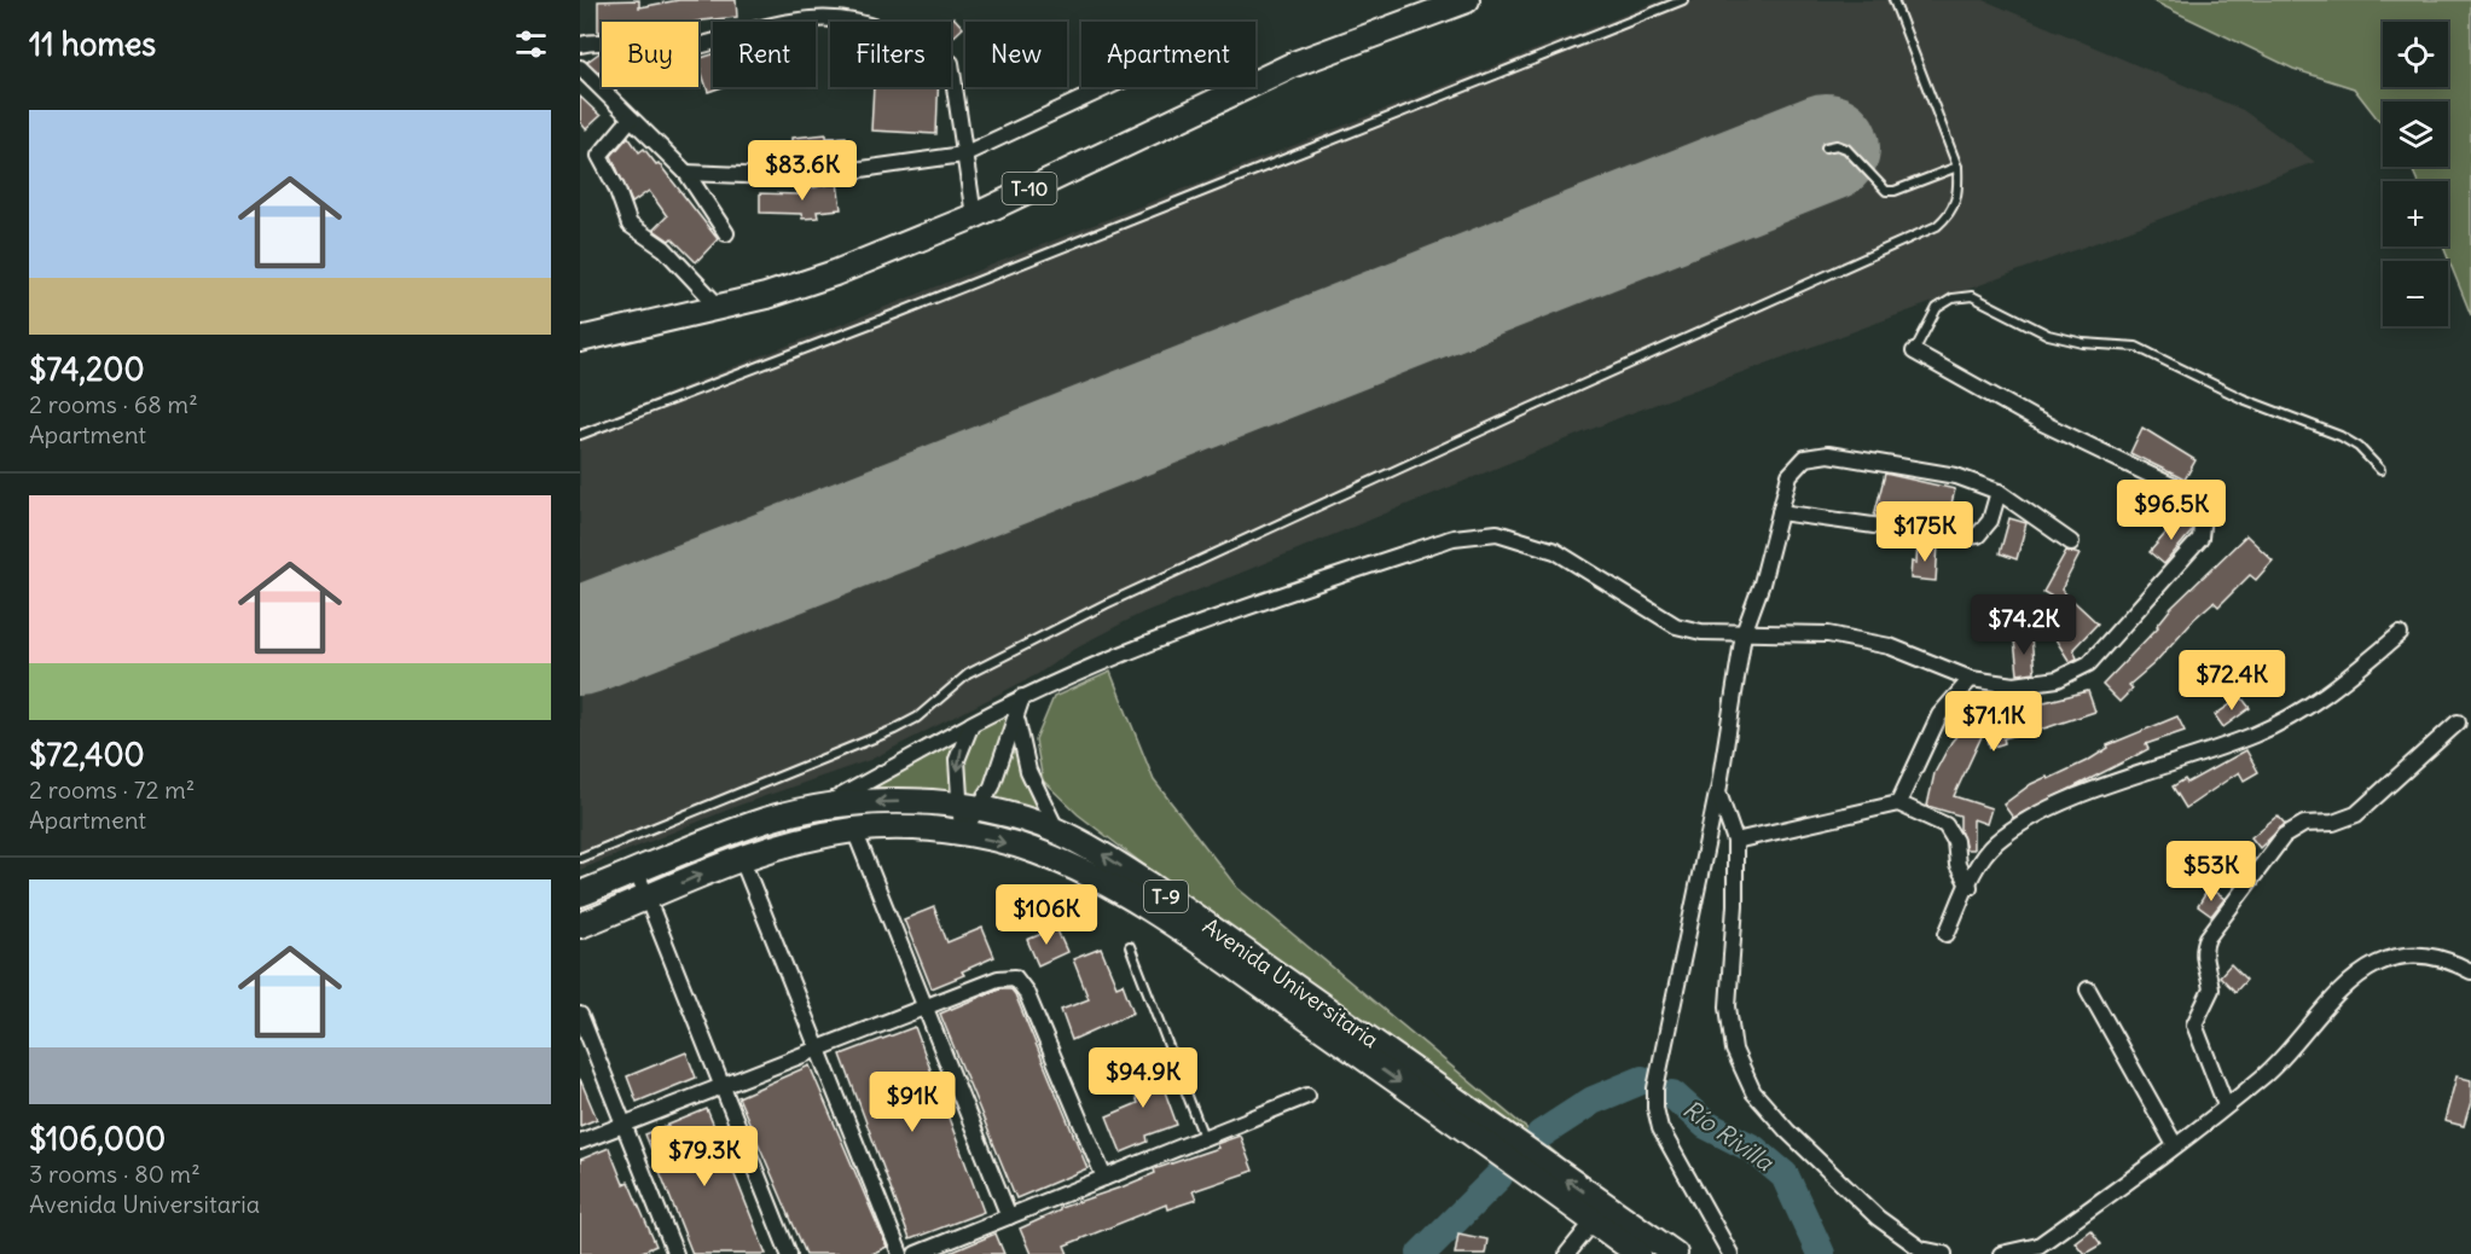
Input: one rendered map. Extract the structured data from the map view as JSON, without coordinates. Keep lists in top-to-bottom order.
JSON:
{
  "streets": {
    "highway": ["T-10", "T-9", "Avenida Universitaria"]
  },
  "crossings": [
    ["T-9", "Avenida Universitaria"]
  ],
  "water": ["Río Rivilla"],
  "page": {
    "heading": "11 homes",
    "map_buttons": ["+", "−"],
    "chip": [
      "Buy",
      "Rent",
      "Filters",
      "New",
      "Apartment"
    ],
    "list": [
      {
        "name": "$74,200",
        "note": "2 rooms · 68 m² · Apartment"
      },
      {
        "name": "$72,400",
        "note": "2 rooms · 72 m² · Apartment"
      },
      {
        "name": "$106,000",
        "note": "3 rooms · 80 m² · Avenida Universitaria"
      }
    ],
    "price": [
      "$83.6K",
      "$96.5K",
      "$175K",
      "$74.2K",
      "$72.4K",
      "$71.1K",
      "$53K",
      "$106K",
      "$94.9K",
      "$91K",
      "$79.3K"
    ]
  }
}
